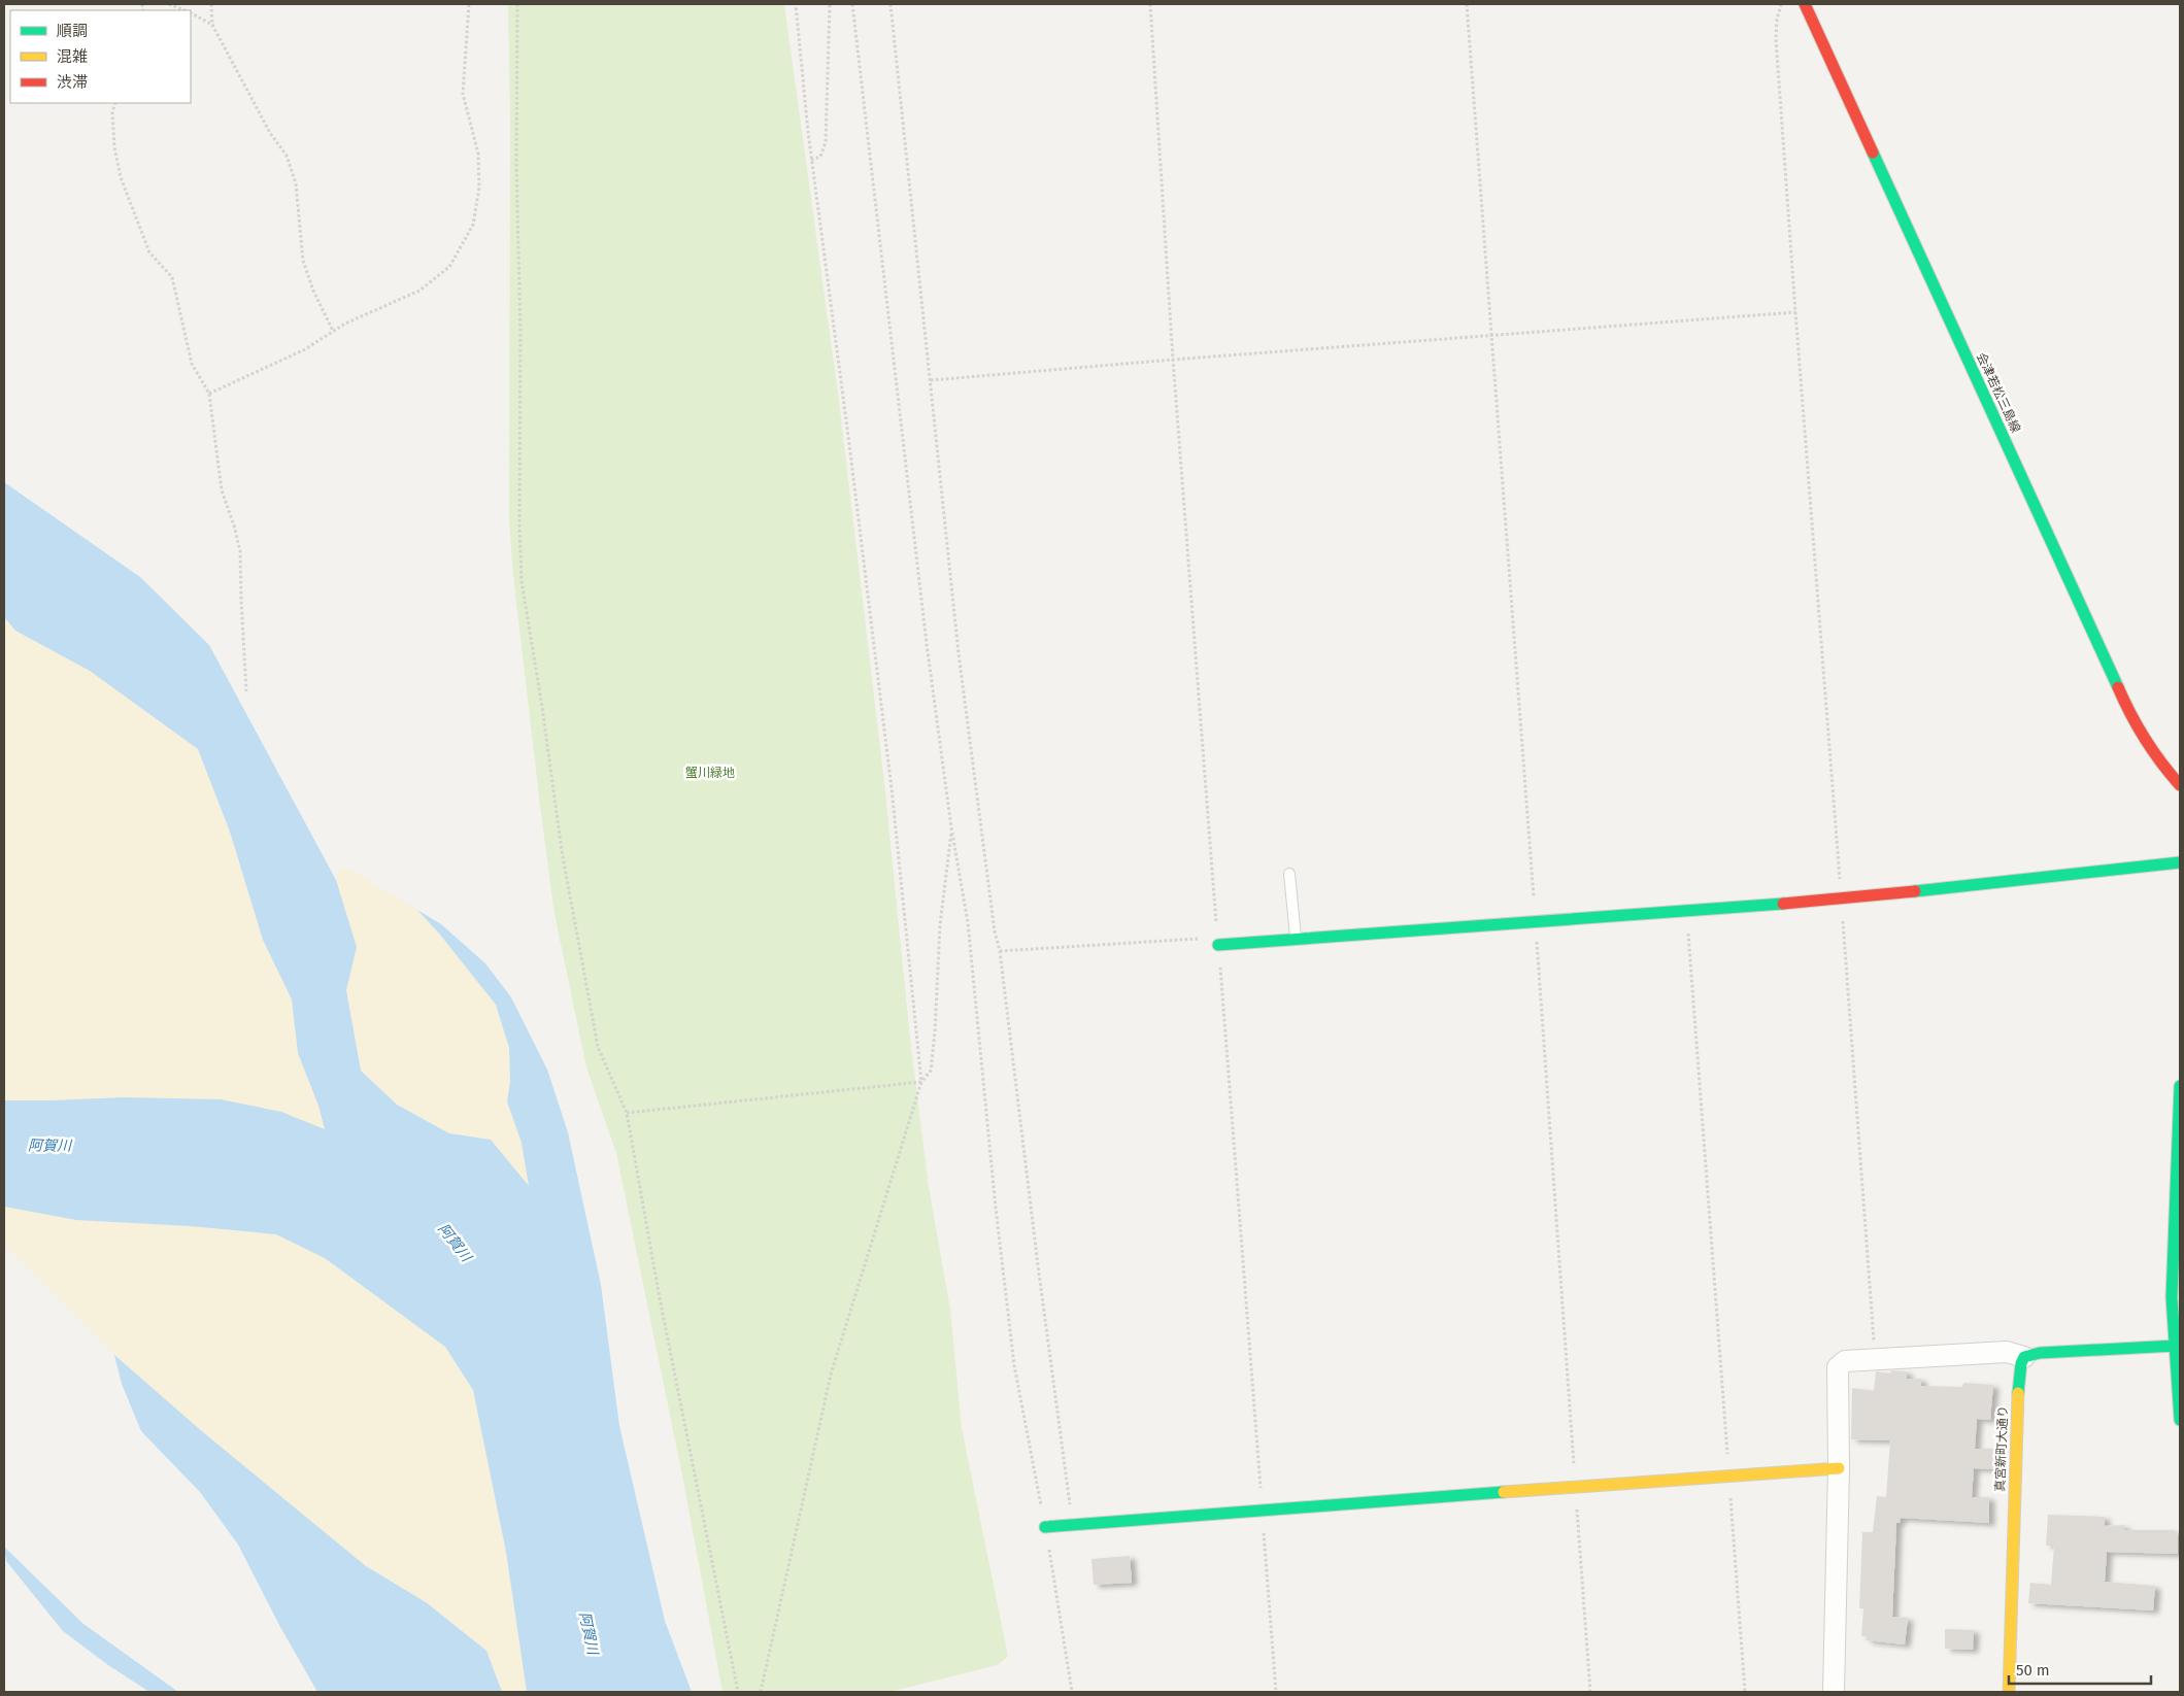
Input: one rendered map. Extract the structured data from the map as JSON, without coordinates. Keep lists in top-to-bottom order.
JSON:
{
  "streets": {
    "street": ["会津若松三島線", "真宮新町大通り"]
  },
  "water": ["阿賀川"],
  "parks": ["蟹川緑地"],
  "legend": ["順調", "混雑", "渋滞"],
  "scale_bar": "50 m"
}
